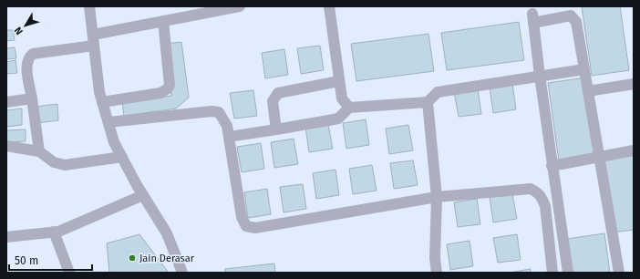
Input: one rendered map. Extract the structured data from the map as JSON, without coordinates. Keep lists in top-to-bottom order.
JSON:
{
  "places": ["Jain Derasar"],
  "scale_bar": "50 m",
  "north": "bottom left"
}
